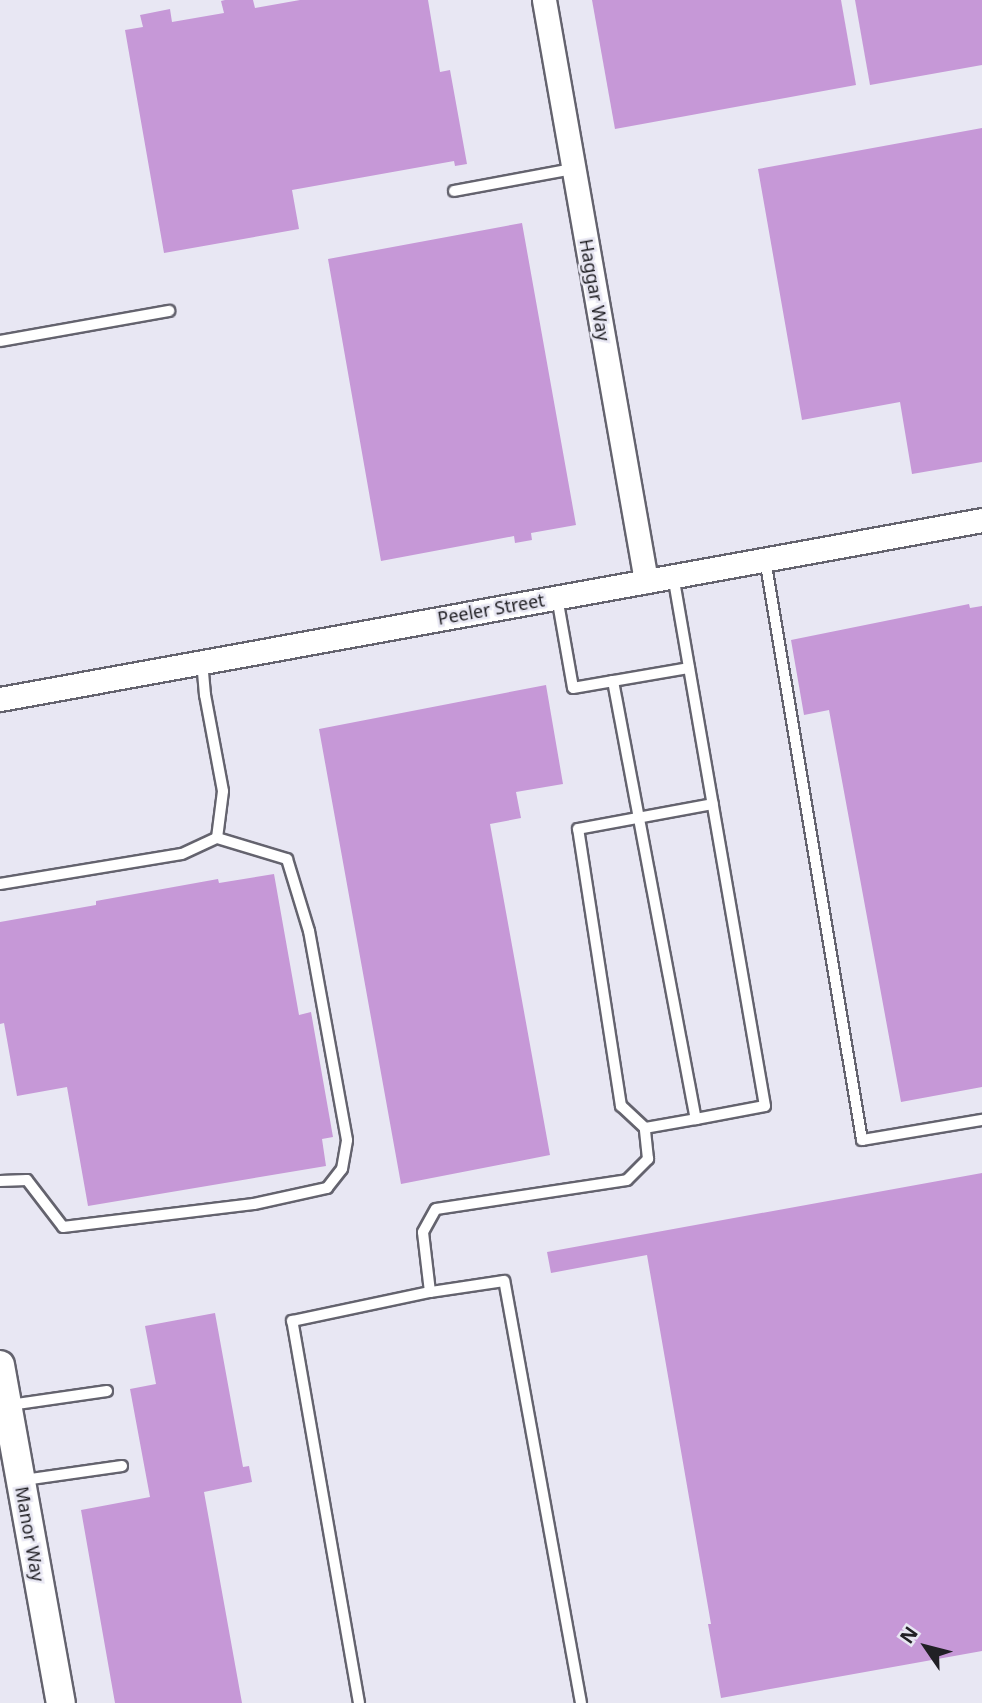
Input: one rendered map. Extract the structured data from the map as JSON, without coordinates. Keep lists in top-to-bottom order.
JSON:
{
  "streets": {
    "street": ["Haggar Way", "Peeler Street", "Manor Way"]
  },
  "crossings": [
    ["Haggar Way", "Peeler Street"]
  ],
  "north": "top left"
}
